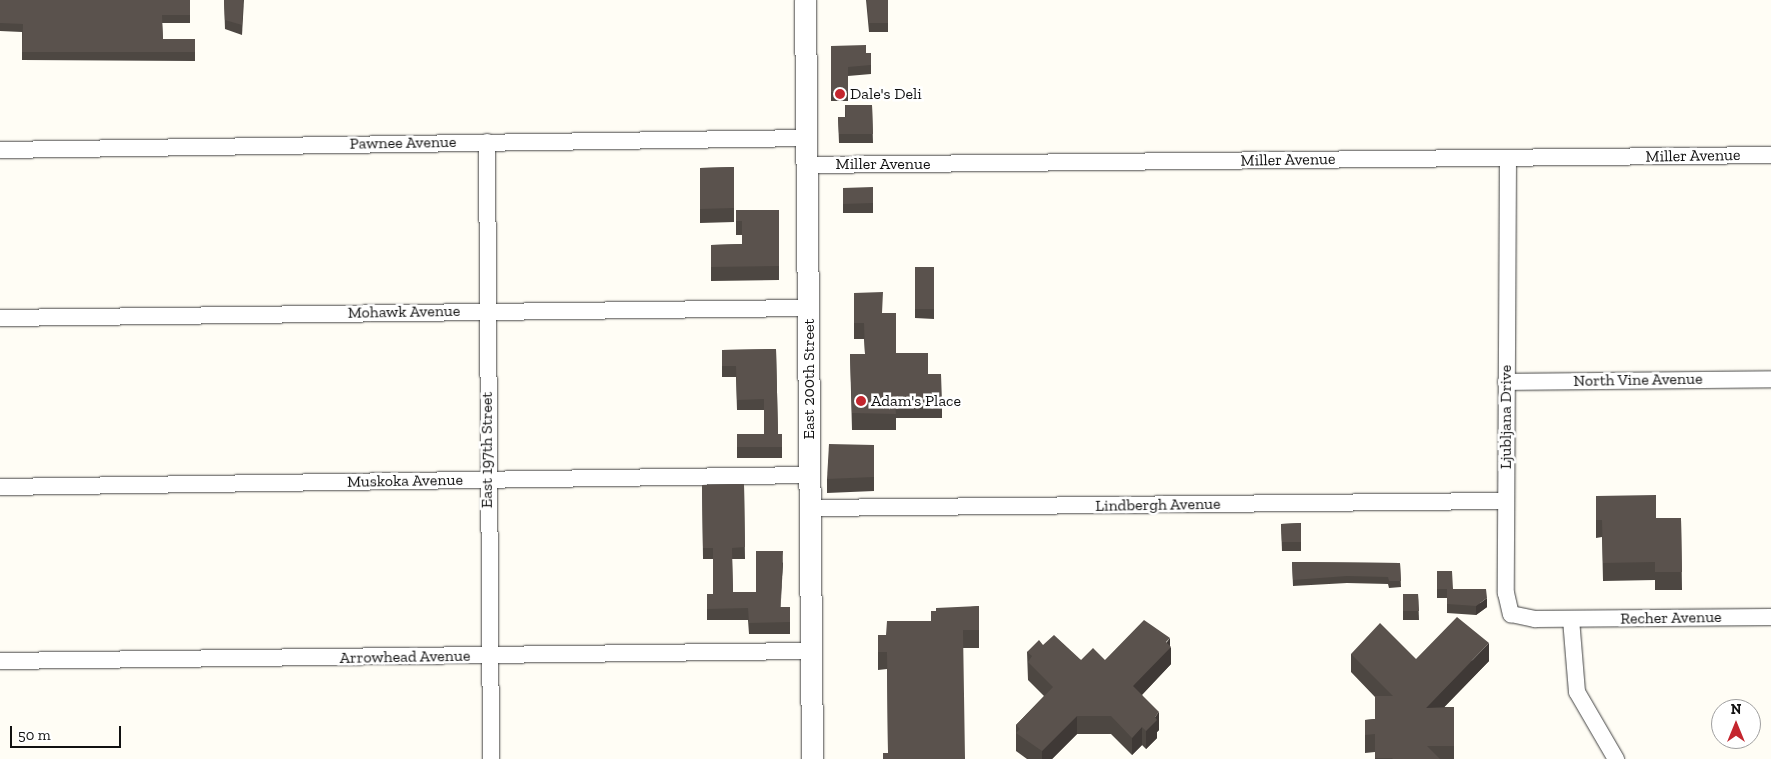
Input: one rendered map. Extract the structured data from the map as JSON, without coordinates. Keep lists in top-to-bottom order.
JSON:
{
  "streets": {
    "street": [
      "Pawnee Avenue",
      "Miller Avenue",
      "Mohawk Avenue",
      "East 200th Street",
      "North Vine Avenue",
      "Ljubljana Drive",
      "East 197th Street",
      "Muskoka Avenue",
      "Lindbergh Avenue",
      "Recher Avenue",
      "Arrowhead Avenue"
    ]
  },
  "crossings": [
    ["Pawnee Avenue", "East 200th Street"],
    ["Pawnee Avenue", "East 197th Street"],
    ["Miller Avenue", "East 200th Street"],
    ["Miller Avenue", "Ljubljana Drive"],
    ["Mohawk Avenue", "East 200th Street"],
    ["Mohawk Avenue", "East 197th Street"],
    ["East 200th Street", "Muskoka Avenue"],
    ["East 200th Street", "Lindbergh Avenue"],
    ["East 200th Street", "Arrowhead Avenue"],
    ["North Vine Avenue", "Ljubljana Drive"],
    ["Ljubljana Drive", "Lindbergh Avenue"],
    ["Ljubljana Drive", "Recher Avenue"],
    ["East 197th Street", "Muskoka Avenue"],
    ["East 197th Street", "Arrowhead Avenue"]
  ],
  "places": ["Dale's Deli", "Adam's Place"],
  "scale_bar": "50 m",
  "north": "top"
}
